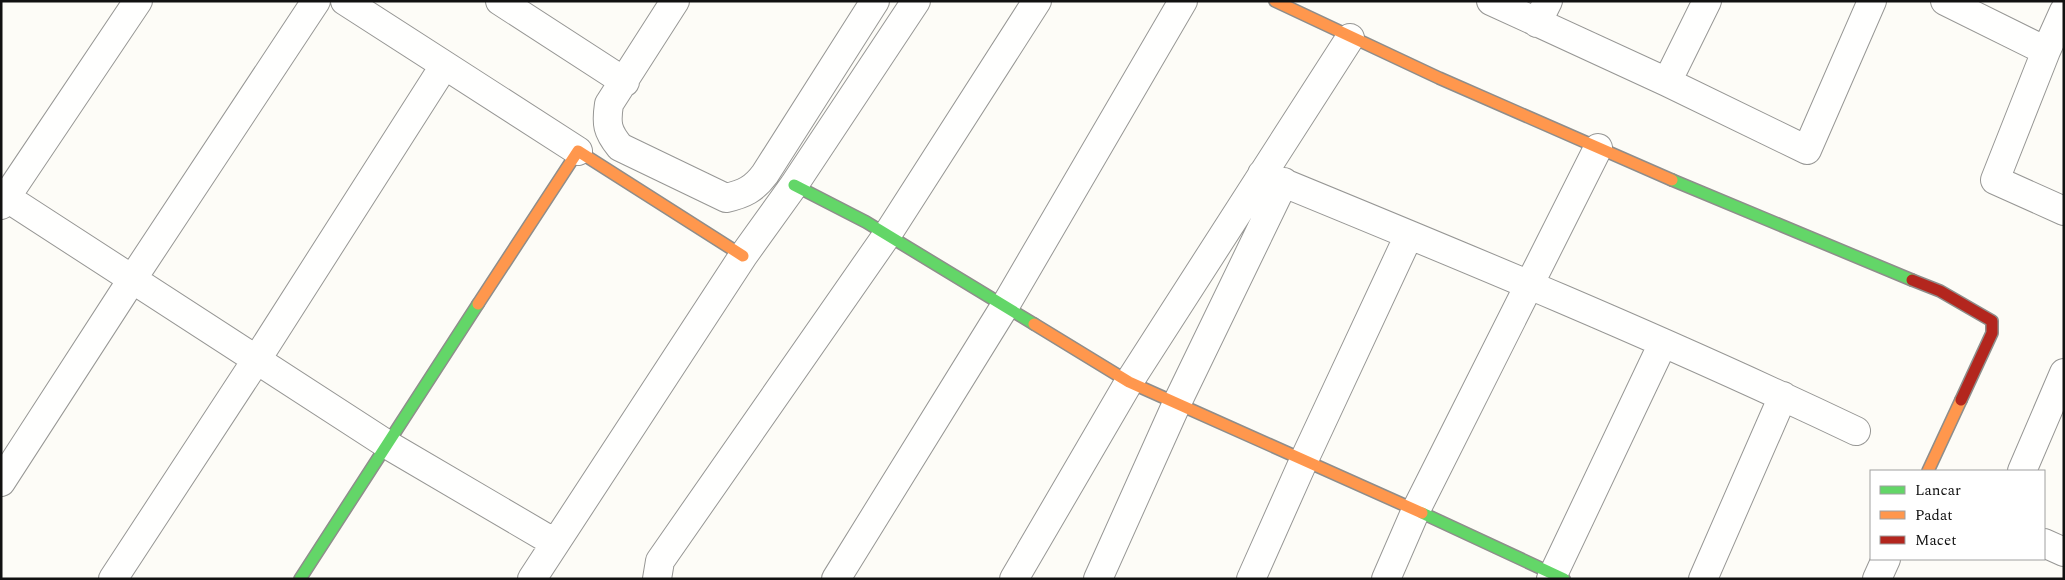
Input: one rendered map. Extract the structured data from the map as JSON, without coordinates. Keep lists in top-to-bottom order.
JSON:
{
  "legend": ["Lancar", "Padat", "Macet"]
}
